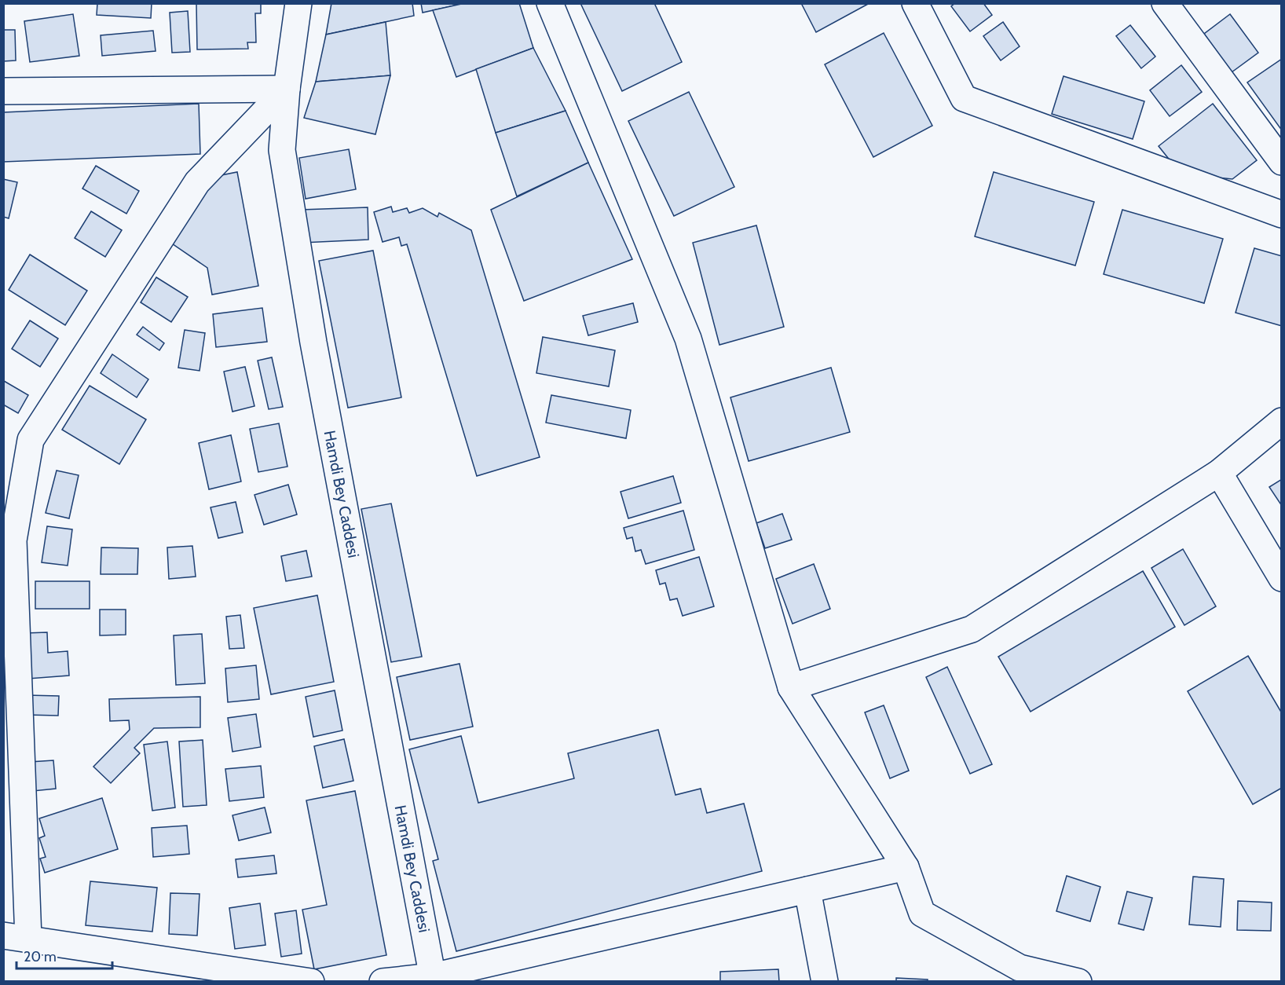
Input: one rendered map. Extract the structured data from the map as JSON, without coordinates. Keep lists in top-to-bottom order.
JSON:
{
  "streets": {
    "street": ["Hamdi Bey Caddesi"]
  },
  "scale_bar": "20 m"
}
